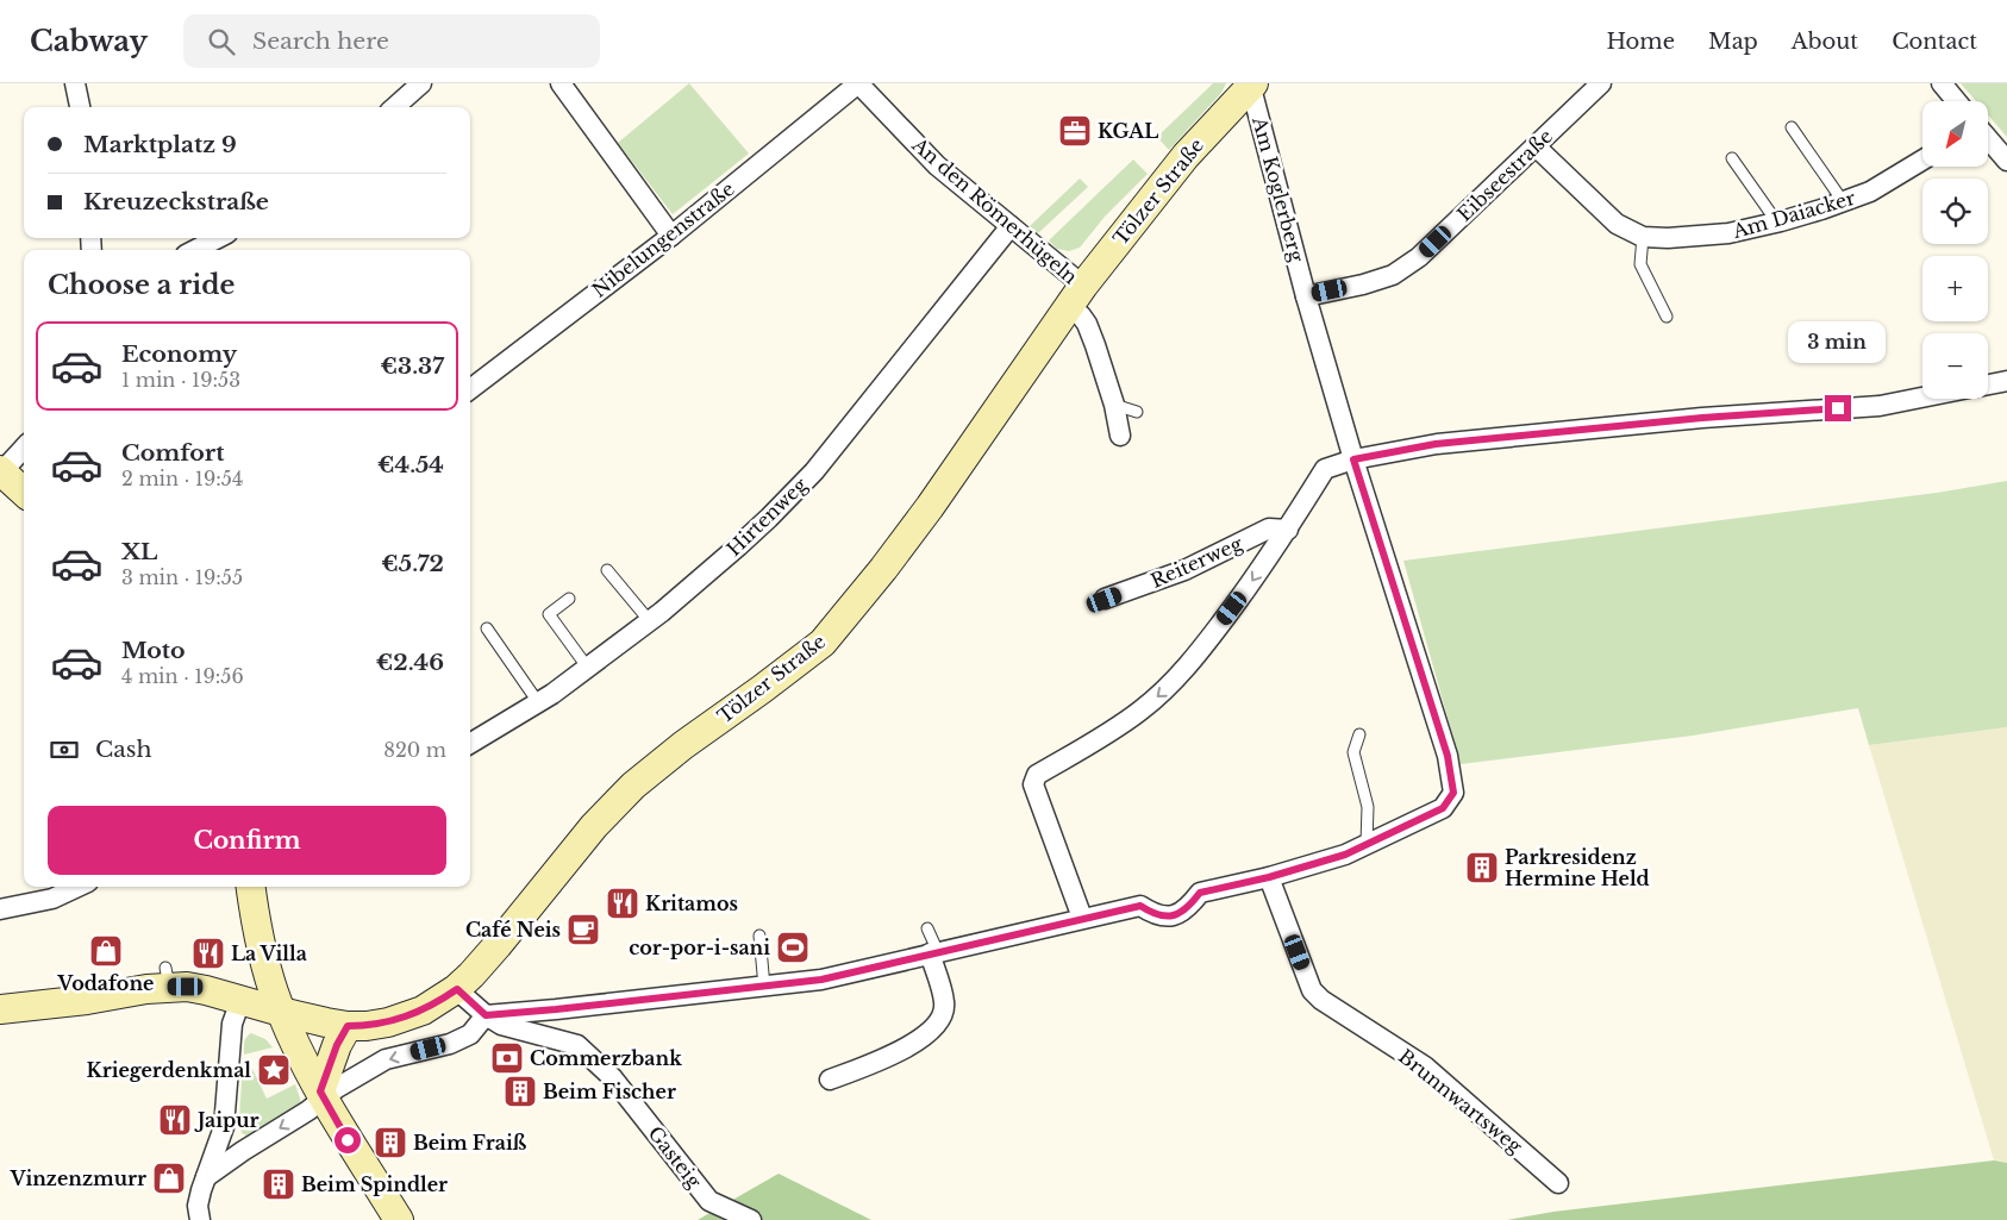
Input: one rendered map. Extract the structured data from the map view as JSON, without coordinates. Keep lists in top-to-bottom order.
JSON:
{
  "streets": {
    "main road": ["Tölzer Straße"],
    "street": [
      "Eibseestraße",
      "Am Koglerberg",
      "An den Römerhügeln",
      "Am Daiacker",
      "Nibelungenstraße",
      "Hirtenweg",
      "Reiterweg",
      "Brunnwartsweg",
      "Gasteig"
    ]
  },
  "crossings": [
    ["Eibseestraße", "Am Koglerberg"],
    ["Eibseestraße", "Am Daiacker"],
    ["Am Koglerberg", "Tölzer Straße"],
    ["Tölzer Straße", "An den Römerhügeln"],
    ["Tölzer Straße", "Gasteig"],
    ["An den Römerhügeln", "Nibelungenstraße"],
    ["An den Römerhügeln", "Hirtenweg"]
  ],
  "places": {
    "office": ["KGAL"],
    "building": [
      "Parkresidenz Hermine Held",
      "Beim Fischer",
      "Beim Fraiß",
      "Beim Spindler"
    ],
    "restaurant": ["Kritamos", "La Villa", "Jaipur"],
    "cafe": ["Café Neis"],
    "sports": ["cor-por-i-sani"],
    "shop": ["Vodafone", "Vinzenzmurr"],
    "bank": ["Commerzbank"],
    "place": ["Kriegerdenkmal"]
  },
  "north": "bottom left",
  "page": {
    "header": "Cabway",
    "search": "Search here",
    "nav": [
      "Home",
      "Map",
      "About",
      "Contact"
    ],
    "map_buttons": ["+", "−"],
    "banner": ["Marktplatz 9", "Kreuzeckstraße"],
    "heading": "Choose a ride",
    "bubble": "3 min",
    "list": [
      {
        "name": "Economy",
        "note": "1 min · 19:53",
        "value": "€3.37"
      },
      {
        "name": "Comfort",
        "note": "2 min · 19:54",
        "value": "€4.54"
      },
      {
        "name": "XL",
        "note": "3 min · 19:55",
        "value": "€5.72"
      },
      {
        "name": "Moto",
        "note": "4 min · 19:56",
        "value": "€2.46"
      }
    ],
    "pay": ["Cash", "820 m"],
    "buttons": "Confirm"
  }
}
